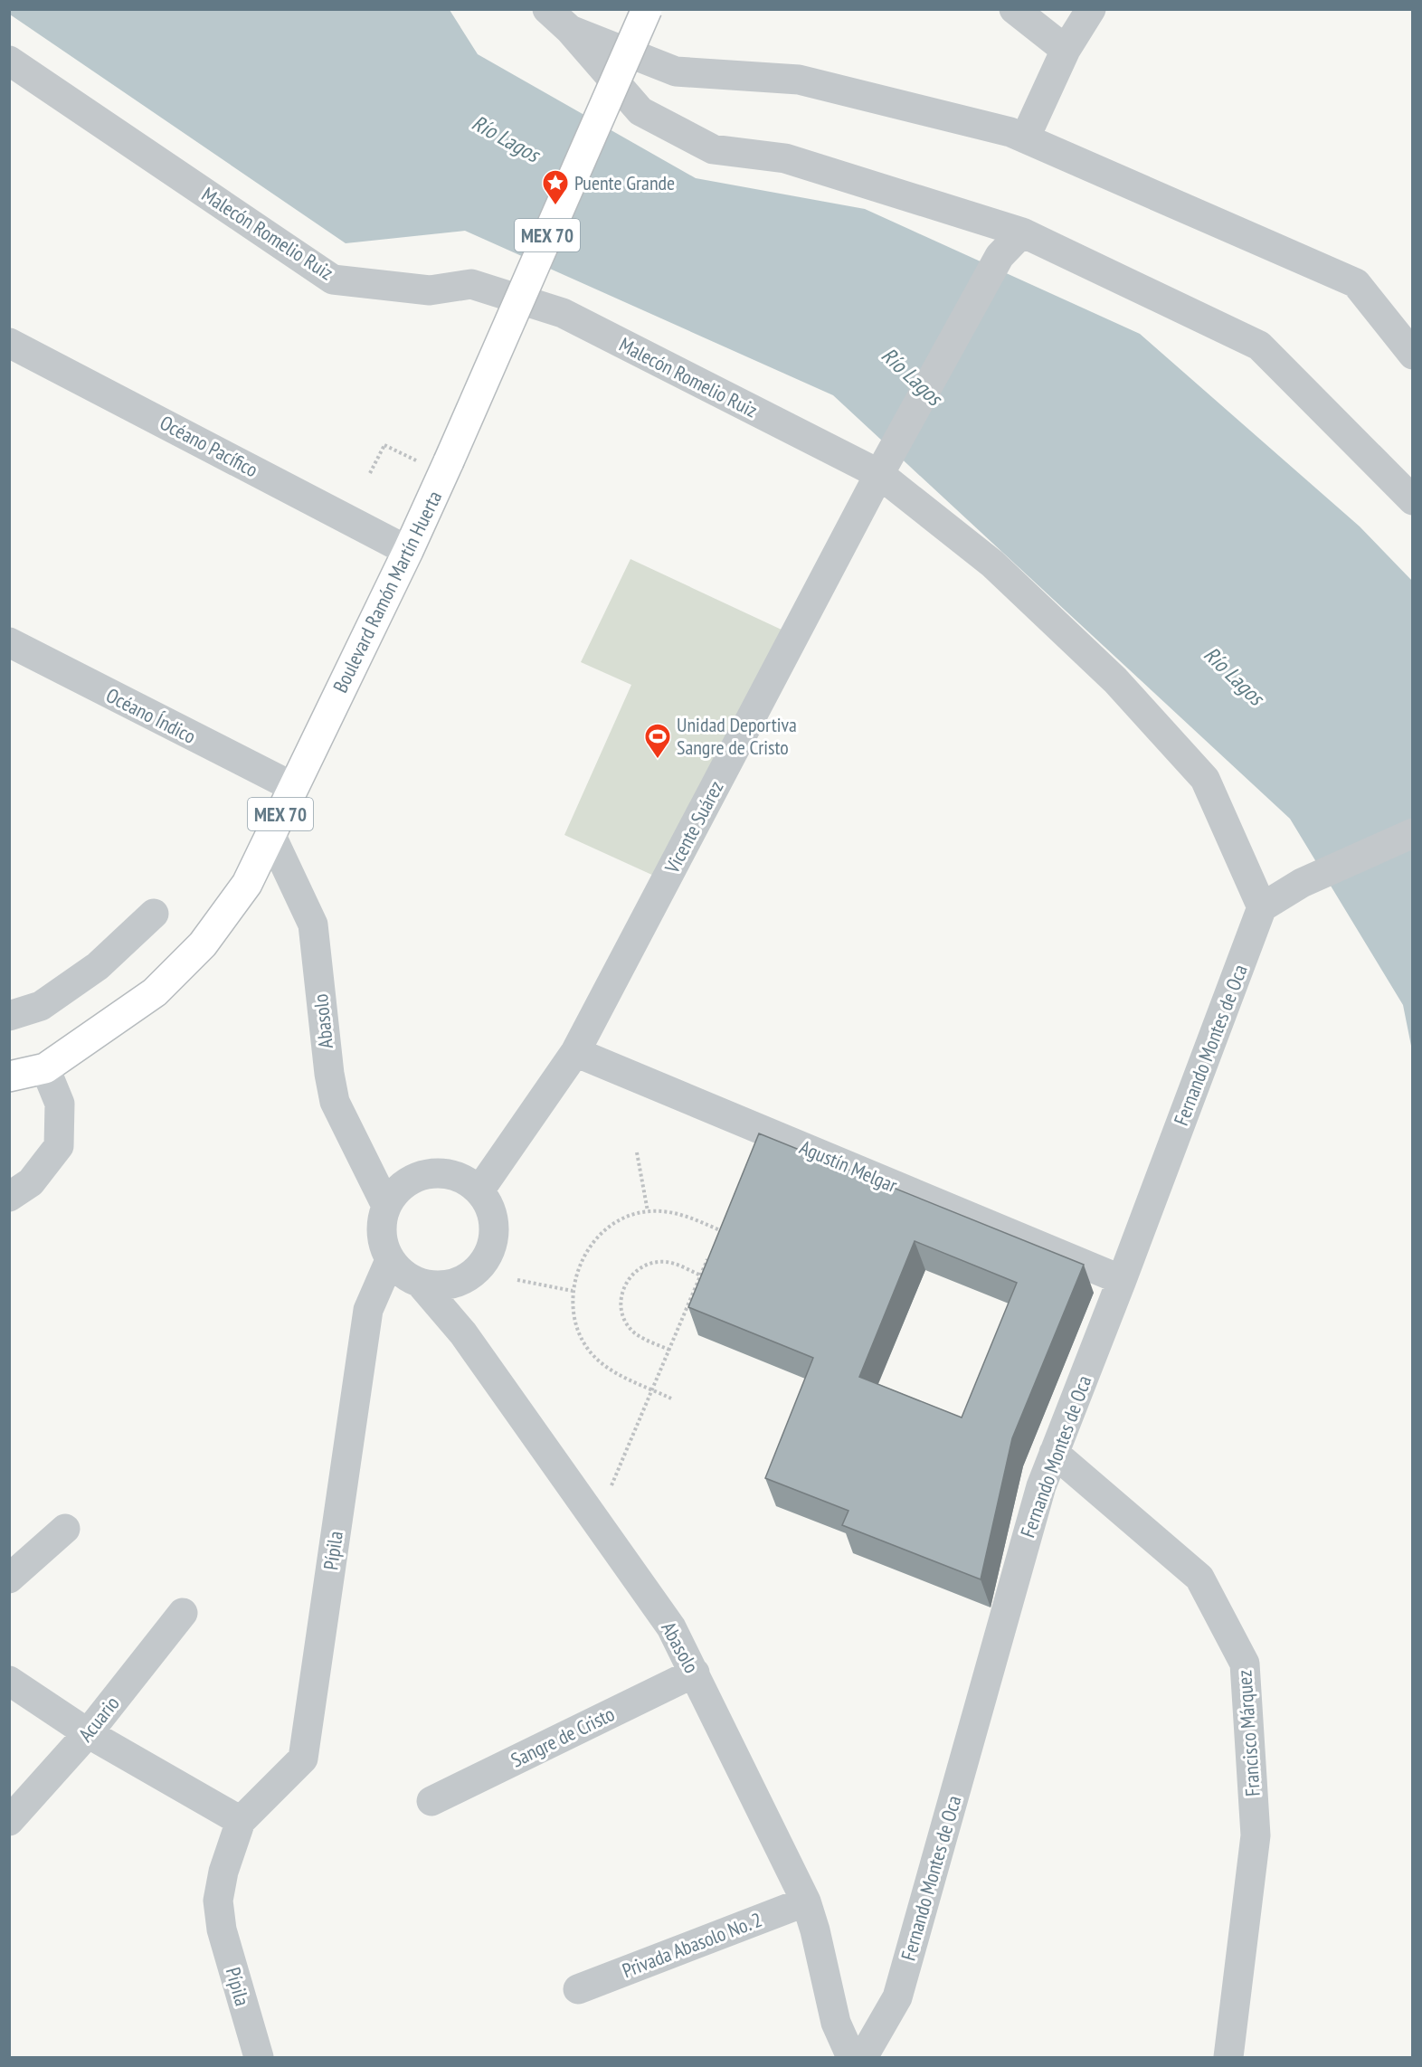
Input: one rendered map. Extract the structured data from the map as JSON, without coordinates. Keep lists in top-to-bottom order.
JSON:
{
  "streets": {
    "main road": ["MEX 70", "Boulevard Ramón Martín Huerta"],
    "street": [
      "Malecón Romelio Ruiz",
      "Océano Pacífico",
      "Océano Índico",
      "Vicente Suárez",
      "Abasolo",
      "Fernando Montes de Oca",
      "Agustín Melgar",
      "Pípila",
      "Acuario",
      "Francisco Márquez",
      "Sangre de Cristo",
      "Privada Abasolo No. 2"
    ]
  },
  "crossings": [
    ["Malecón Romelio Ruiz", "Vicente Suárez"],
    ["Malecón Romelio Ruiz", "Fernando Montes de Oca"],
    ["Océano Pacífico", "Boulevard Ramón Martín Huerta"],
    ["Boulevard Ramón Martín Huerta", "Océano Índico"],
    ["Boulevard Ramón Martín Huerta", "Abasolo"],
    ["Vicente Suárez", "Abasolo"],
    ["Vicente Suárez", "Agustín Melgar"],
    ["Vicente Suárez", "Pípila"],
    ["Abasolo", "Pípila"],
    ["Abasolo", "Sangre de Cristo"],
    ["Abasolo", "Privada Abasolo No. 2"],
    ["Fernando Montes de Oca", "Agustín Melgar"],
    ["Fernando Montes de Oca", "Francisco Márquez"]
  ],
  "water": ["Río Lagos"],
  "places": {
    "place": ["Puente Grande"],
    "sports": ["Unidad Deportiva Sangre de Cristo"]
  }
}
